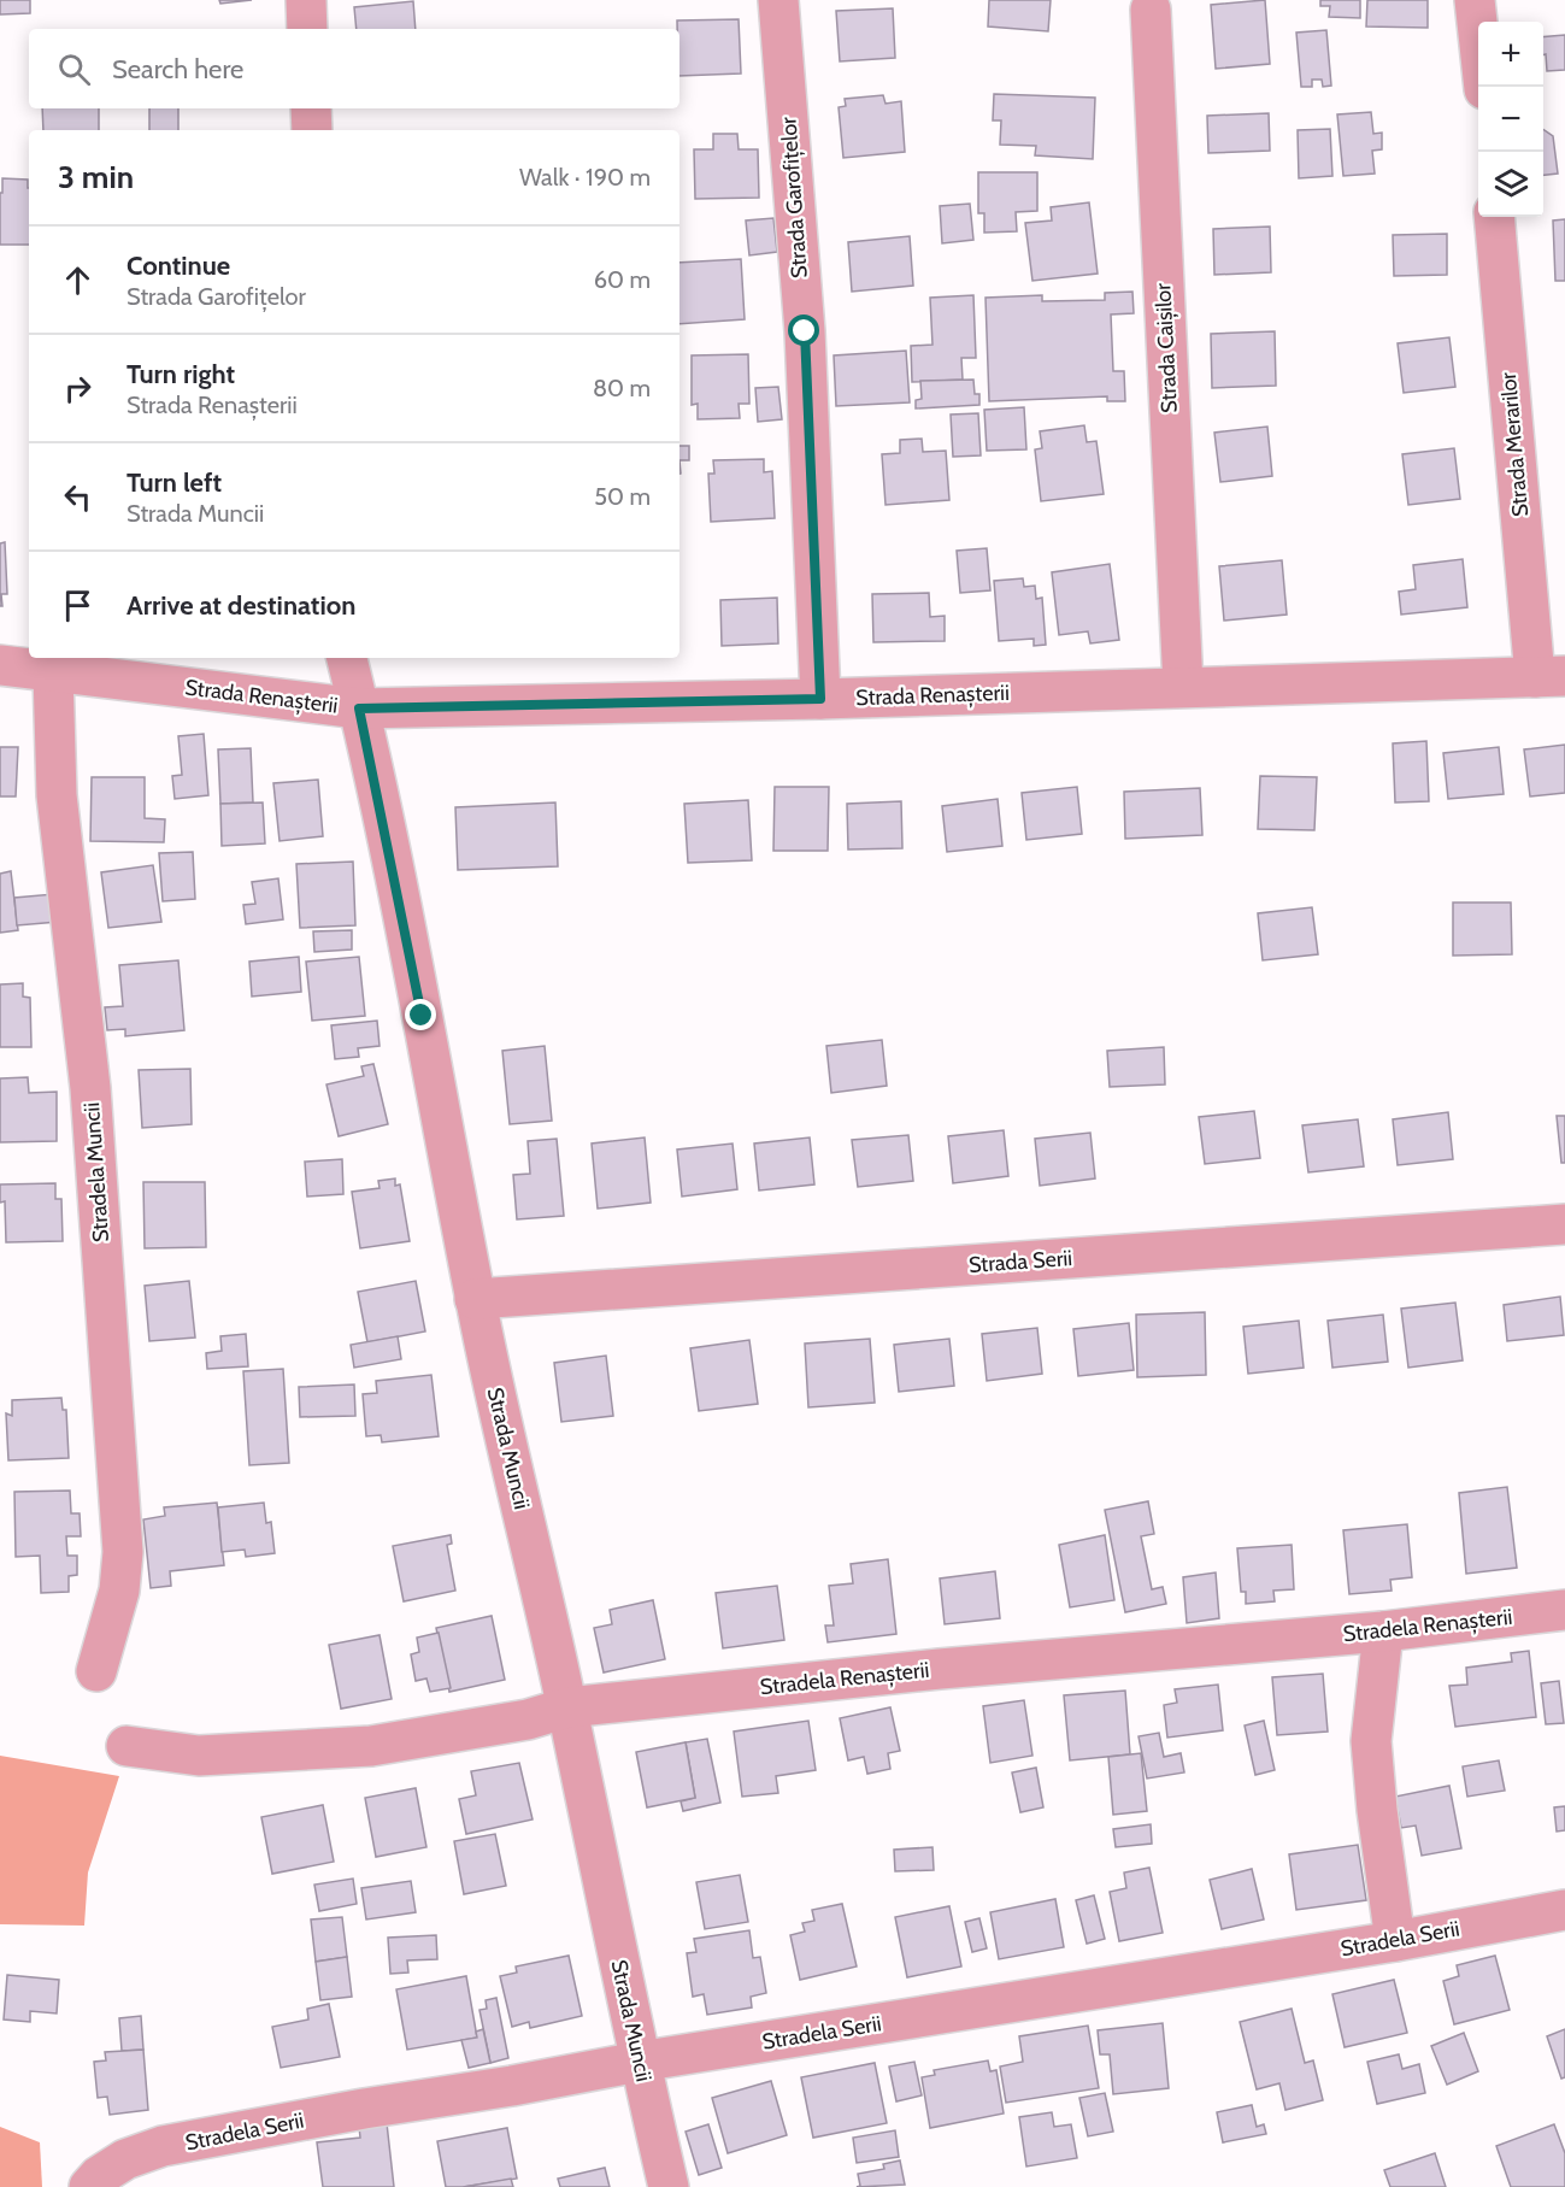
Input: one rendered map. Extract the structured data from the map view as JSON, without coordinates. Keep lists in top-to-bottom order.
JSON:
{
  "streets": {
    "street": [
      "Strada Garofițelor",
      "Strada Caișilor",
      "Strada Merarilor",
      "Strada Renașterii",
      "Stradela Muncii",
      "Strada Serii",
      "Strada Muncii",
      "Stradela Renașterii",
      "Stradela Serii"
    ]
  },
  "crossings": [
    ["Strada Garofițelor", "Strada Renașterii"],
    ["Strada Caișilor", "Strada Renașterii"],
    ["Strada Merarilor", "Strada Renașterii"],
    ["Strada Renașterii", "Stradela Muncii"],
    ["Strada Renașterii", "Strada Muncii"],
    ["Strada Serii", "Strada Muncii"],
    ["Strada Muncii", "Stradela Renașterii"],
    ["Strada Muncii", "Stradela Serii"]
  ],
  "page": {
    "map_buttons": ["+", "−"],
    "search": "Search here",
    "heading": ["3 min", "Walk · 190 m"],
    "list": [
      ["Continue", "Strada Garofițelor", "60 m"],
      ["Turn right", "Strada Renașterii", "80 m"],
      ["Turn left", "Strada Muncii", "50 m"],
      "Arrive at destination"
    ]
  }
}
